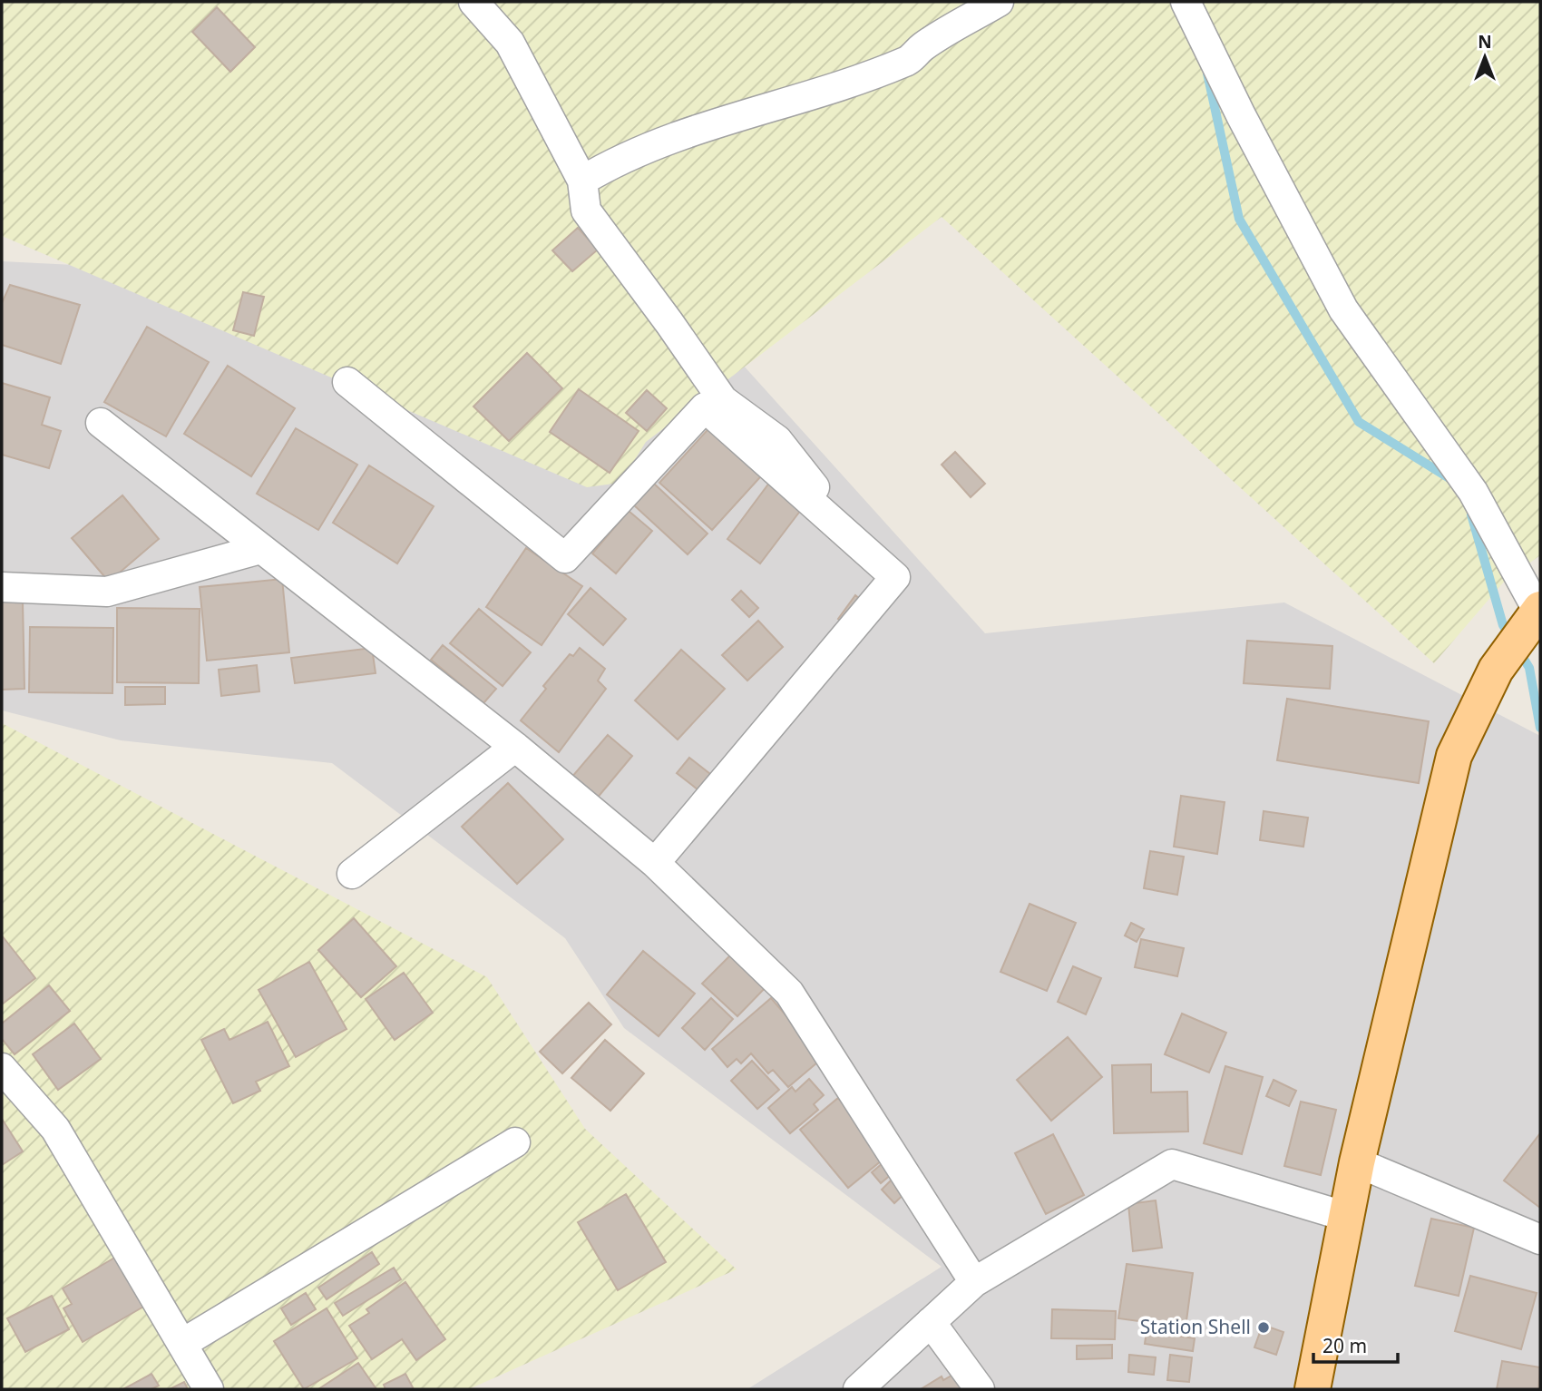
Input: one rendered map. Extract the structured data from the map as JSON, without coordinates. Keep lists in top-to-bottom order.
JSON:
{
  "places": ["Station Shell"],
  "scale_bar": "20 m",
  "north": "top"
}
